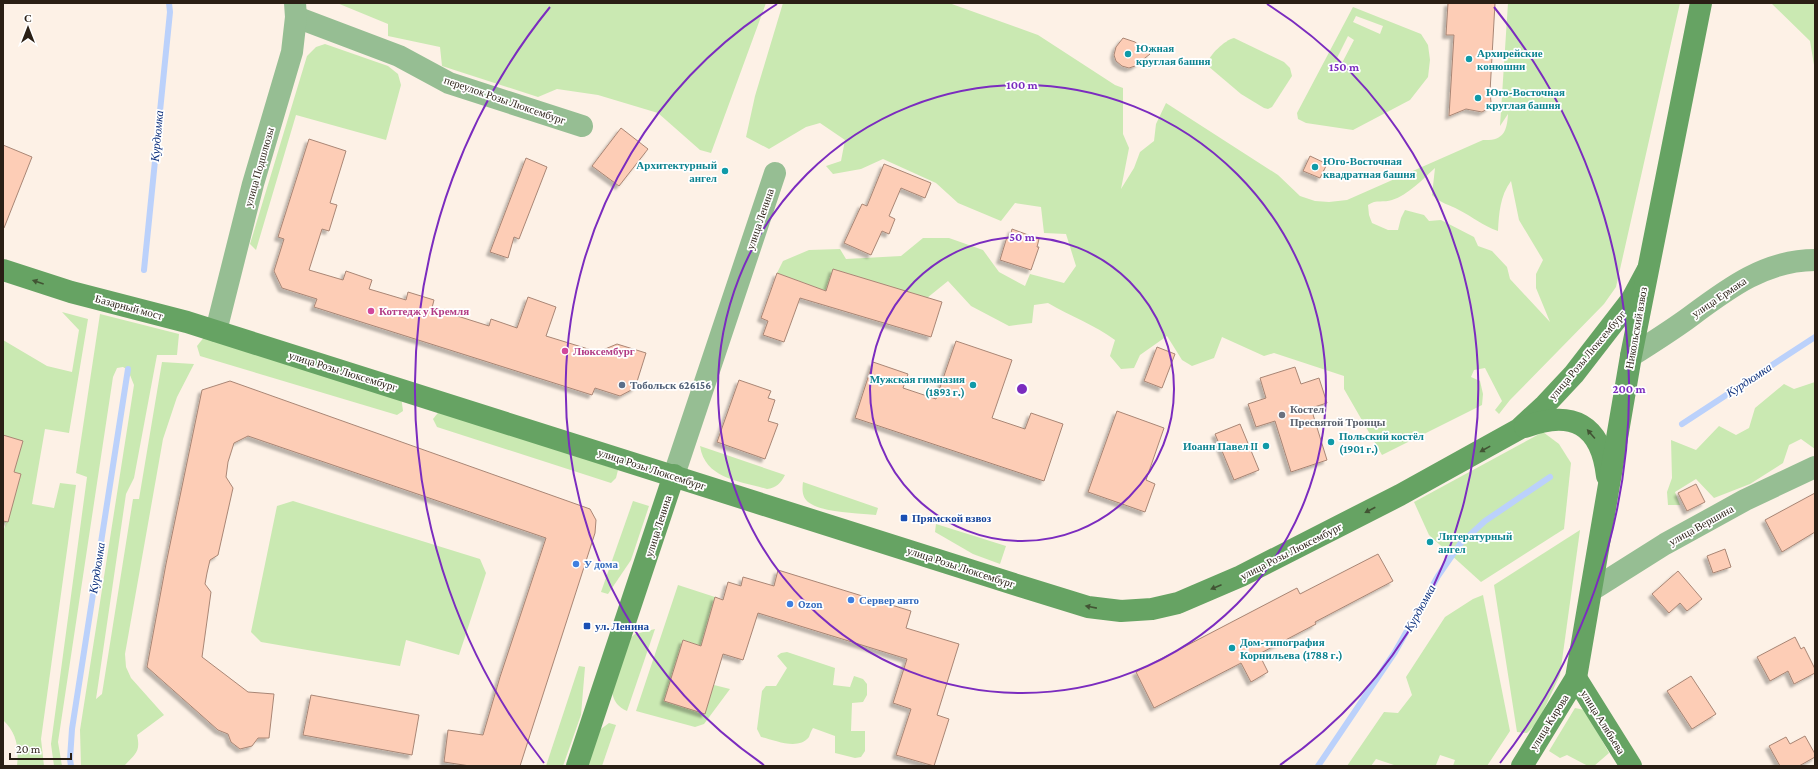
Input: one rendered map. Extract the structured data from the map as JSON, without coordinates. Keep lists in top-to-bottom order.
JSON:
{
  "streets": {
    "main road": [
      "улица Ленина",
      "Базарный мост",
      "Никольский взвоз",
      "улица Розы Люксембург",
      "улица Кирова",
      "улица Алябьева"
    ],
    "street": [
      "переулок Розы Люксембург",
      "улица Подшлюзы",
      "улица Ермака",
      "улица Вершина"
    ]
  },
  "crossings": [
    ["переулок Розы Люксембург", "улица Подшлюзы"],
    ["улица Подшлюзы", "улица Розы Люксембург"],
    ["улица Ленина", "улица Розы Люксембург"],
    ["улица Ермака", "Никольский взвоз"],
    ["Базарный мост", "улица Розы Люксембург"],
    ["Никольский взвоз", "улица Розы Люксембург"],
    ["Никольский взвоз", "улица Вершина"],
    ["Никольский взвоз", "улица Кирова"],
    ["Никольский взвоз", "улица Алябьева"],
    ["улица Кирова", "улица Алябьева"]
  ],
  "one_way": ["Базарный мост", "улица Розы Люксембург"],
  "water": ["Курдюмка"],
  "places": {
    "other": [
      "Южная круглая башня",
      "Архирейские конюшни",
      "Юго-Восточная круглая башня",
      "Юго-Восточная квадратная башня",
      "Архитектурный ангел",
      "Коттедж у Кремля",
      "Люксембург",
      "Тобольск 626156",
      "Мужская гимназия (1893 г.)",
      "Костел Пресвятой Троицы",
      "Польский костёл (1901 г.)",
      "Иоанн Павел II",
      "Литературный ангел",
      "У дома",
      "Сервер авто",
      "Ozon",
      "Дом-типография Корнильева (1788 г.)"
    ],
    "transit": ["Прямской взвоз", "ул. Ленина"]
  },
  "scale_bar": "20 m",
  "north": "top",
  "rings": [
    "150 m",
    "100 m",
    "50 m",
    "200 m"
  ]
}
